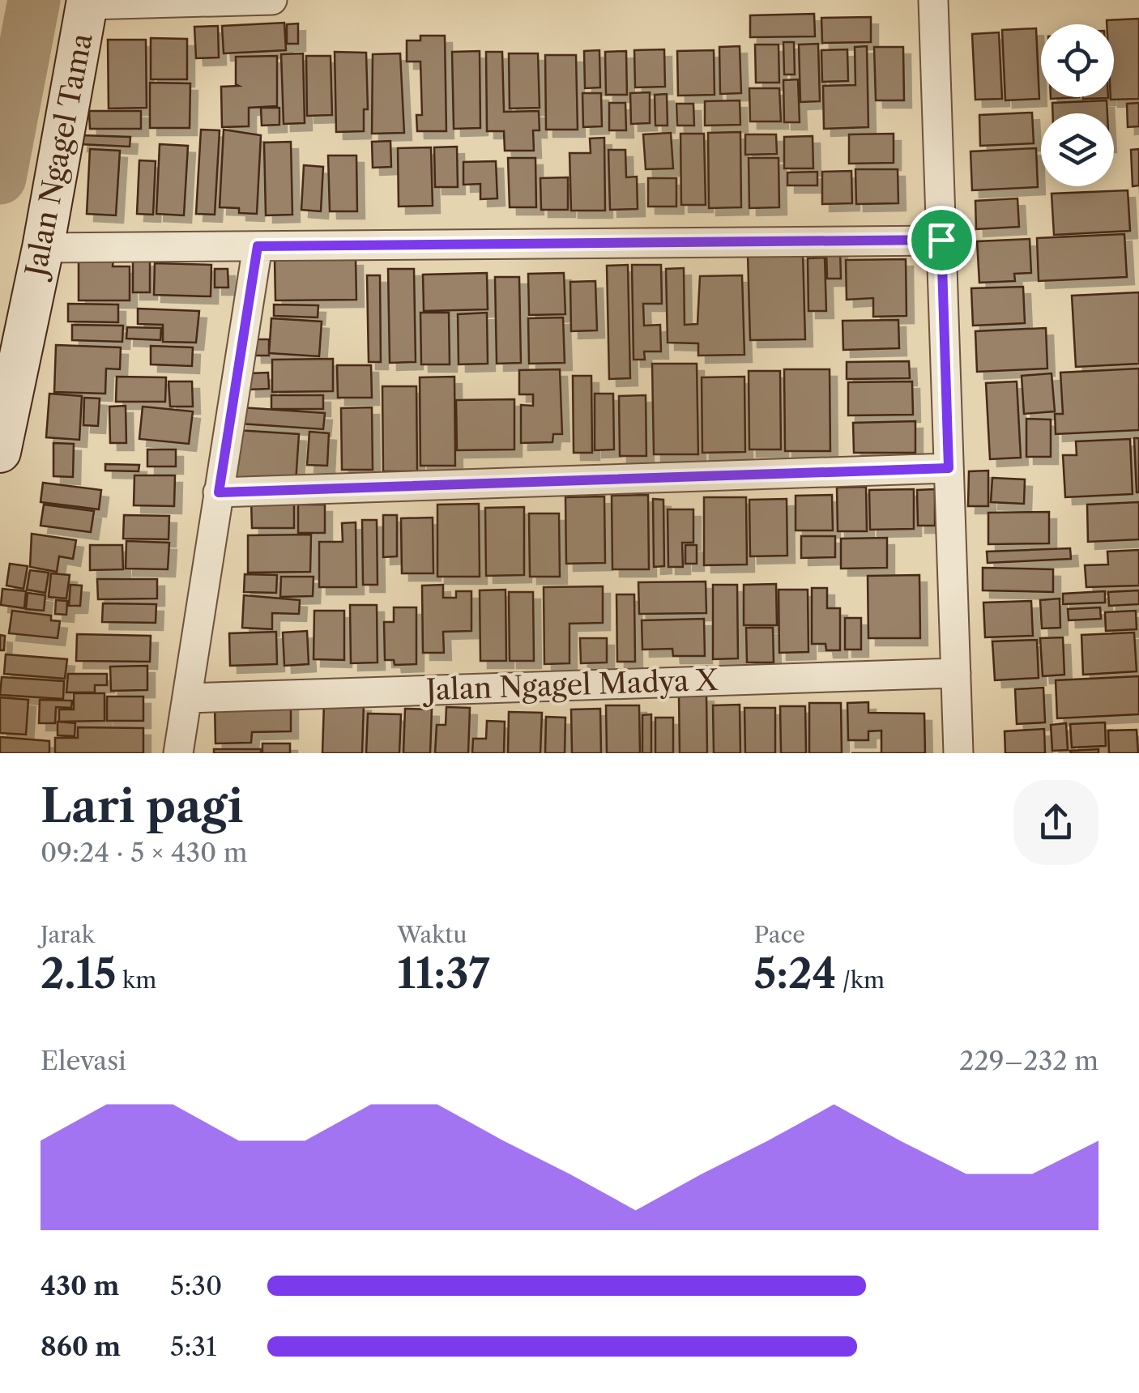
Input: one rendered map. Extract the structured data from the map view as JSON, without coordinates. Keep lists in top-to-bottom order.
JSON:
{
  "streets": {
    "street": ["Jalan Ngagel Tama", "Jalan Ngagel Madya X"]
  },
  "page": {
    "heading": ["Lari pagi", "09:24 · 5 × 430 m"],
    "stats": [
      ["Jarak", "2.15 km"],
      ["Waktu", "11:37"],
      ["Pace", "5:24 /km"]
    ],
    "chart": ["Elevasi", "229–232 m"],
    "list": [
      {
        "name": "430 m",
        "note": "5:30"
      },
      {
        "name": "860 m",
        "note": "5:31"
      }
    ]
  }
}
